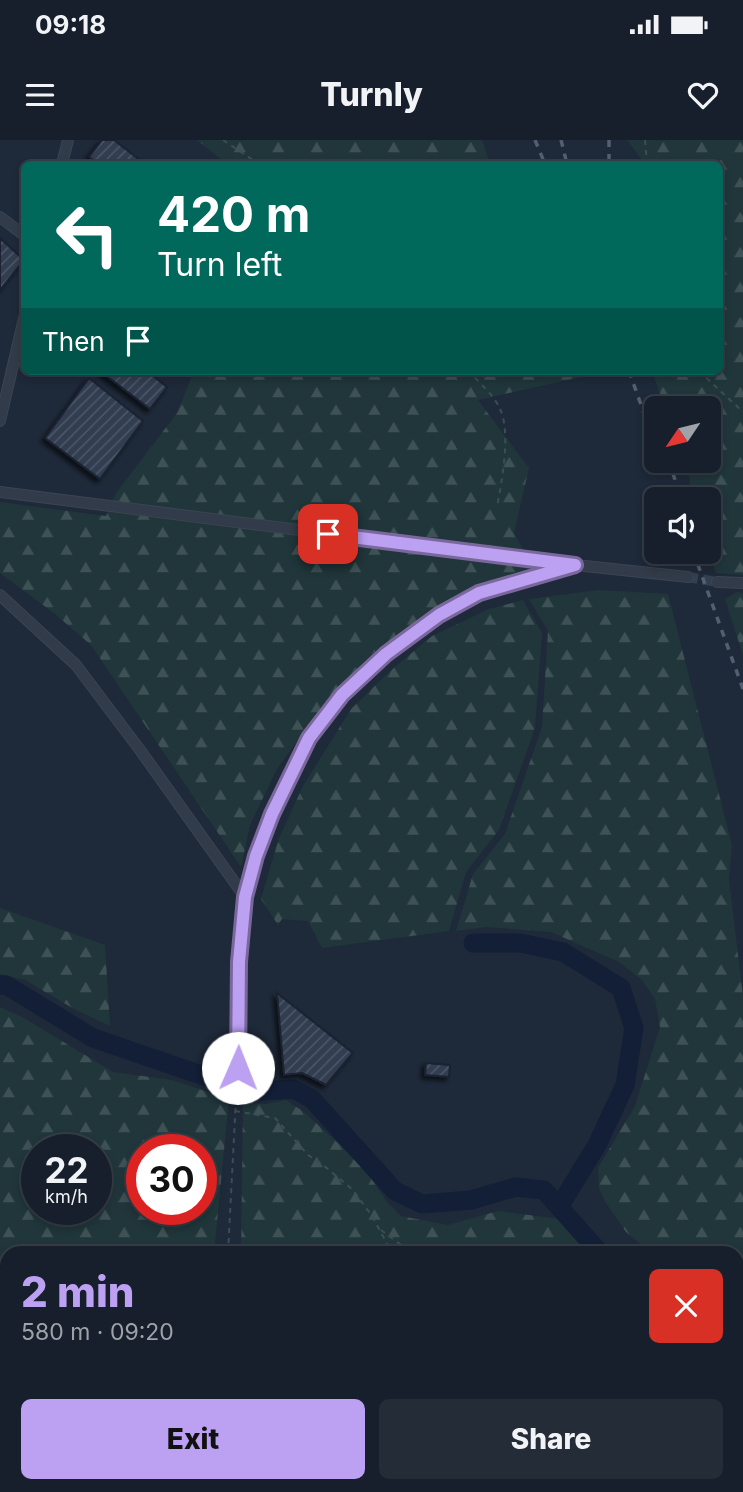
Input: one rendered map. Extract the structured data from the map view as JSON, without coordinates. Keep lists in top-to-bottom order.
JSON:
{
  "north": "bottom left",
  "page": {
    "status": "09:18",
    "header": "Turnly",
    "turn": ["420 m", "Turn left"],
    "then": "Then",
    "speed": "22 km/h",
    "limit": "30",
    "heading": ["2 min", "580 m · 09:20"],
    "buttons": ["Exit", "Share"]
  }
}
